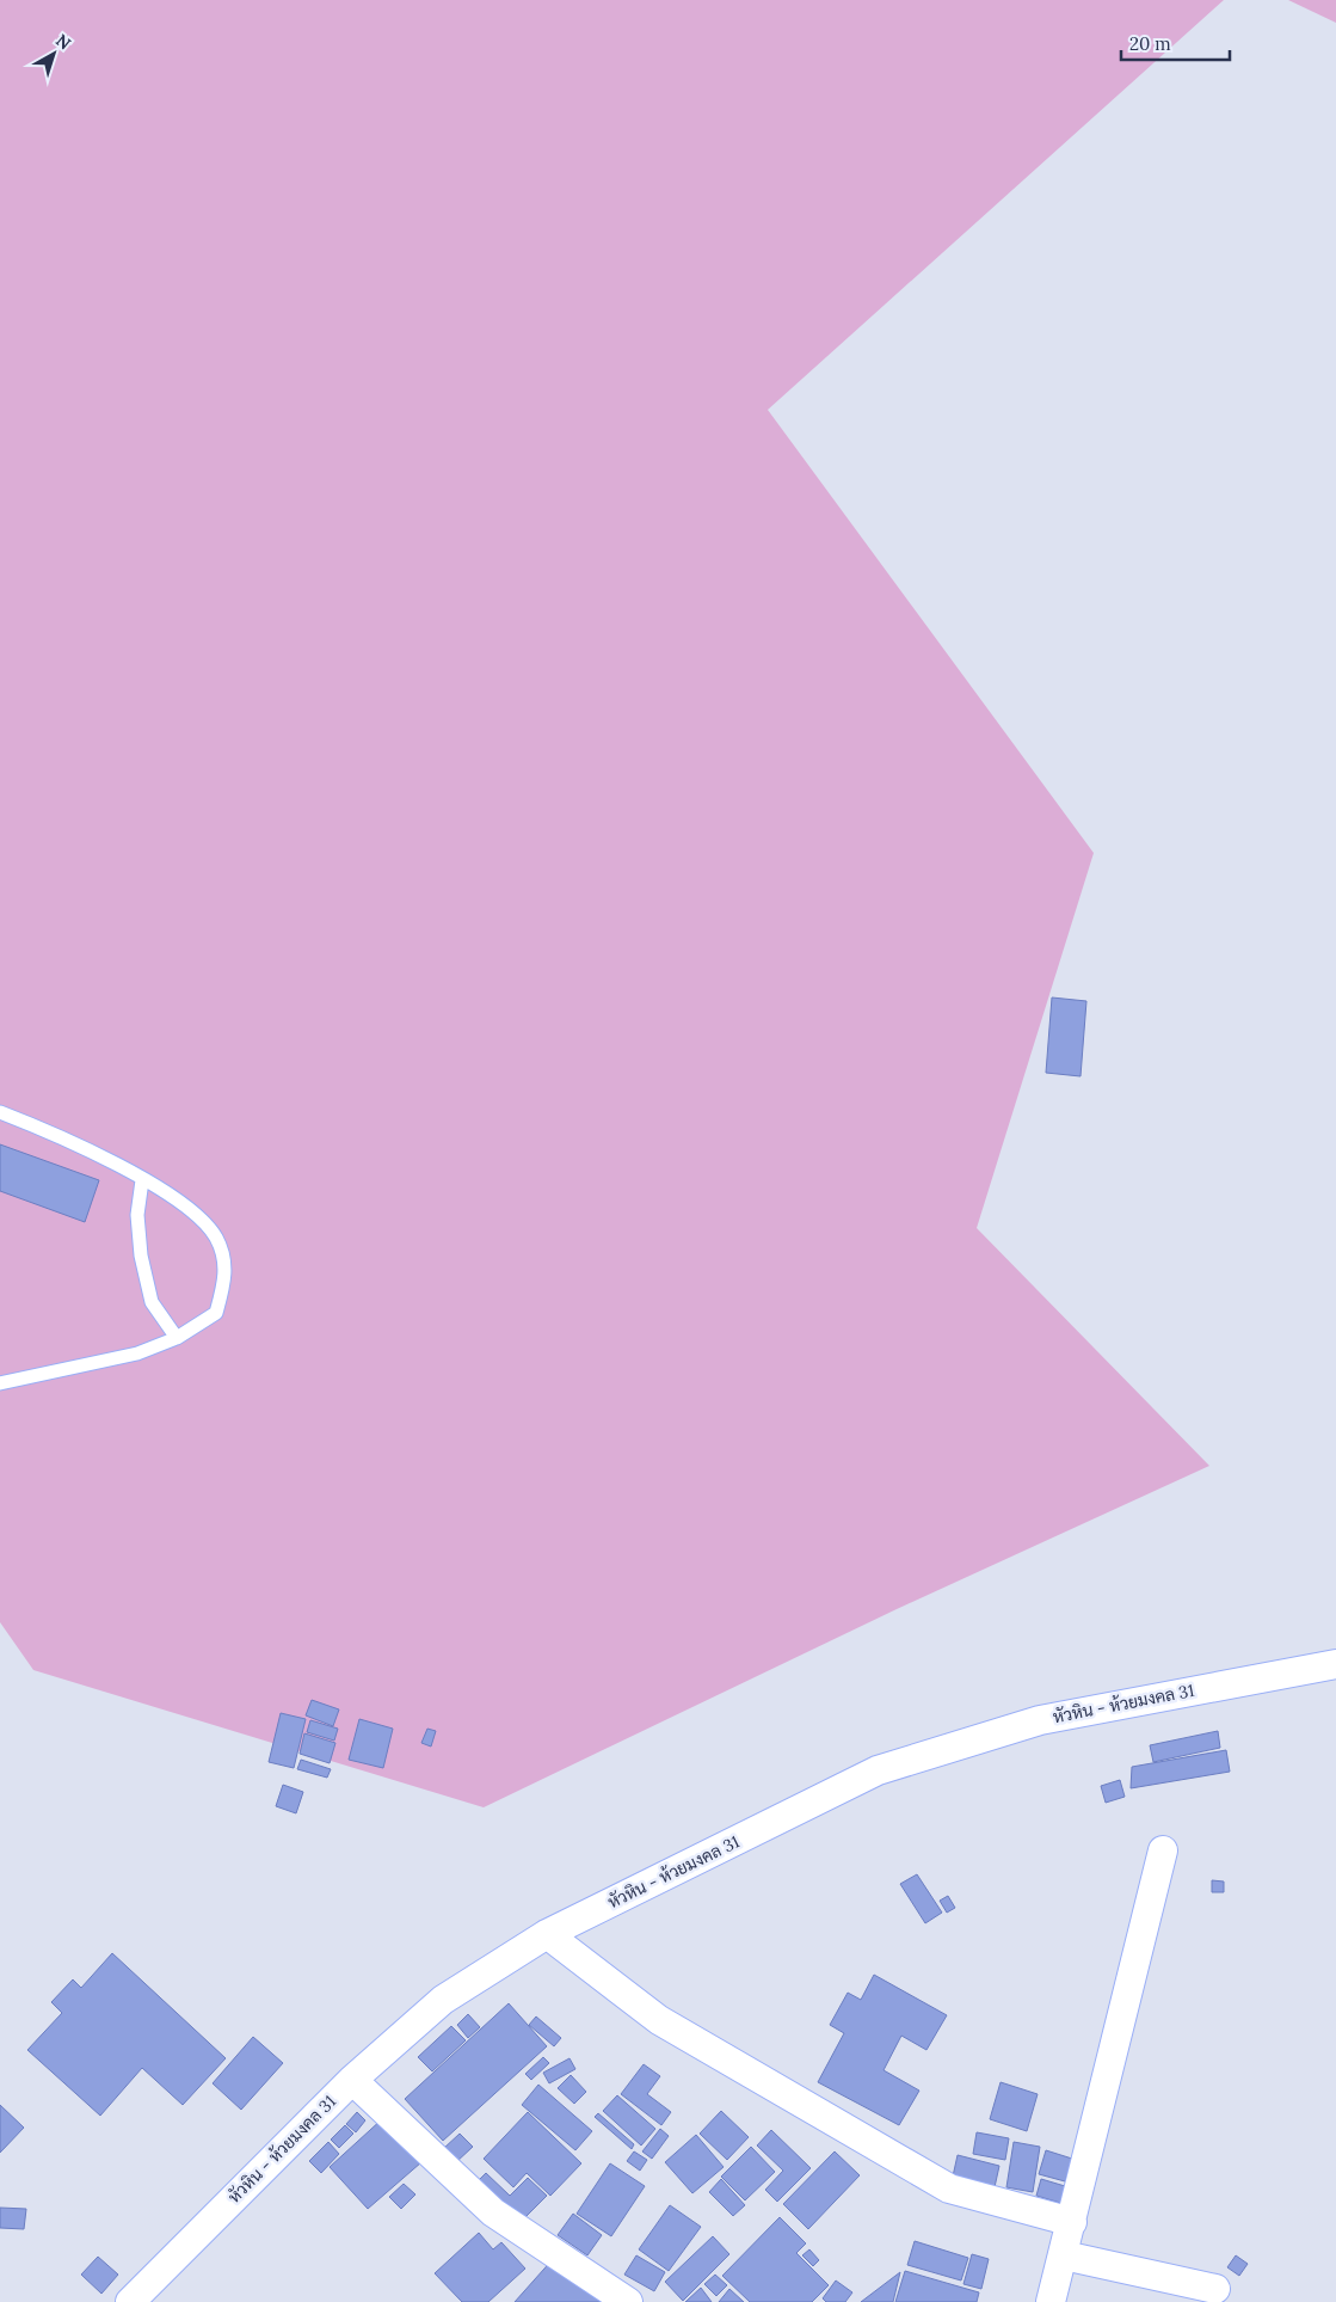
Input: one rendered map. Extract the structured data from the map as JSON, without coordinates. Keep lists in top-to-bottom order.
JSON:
{
  "streets": {
    "street": ["หัวหิน - ห้วยมงคล 31"]
  },
  "scale_bar": "20 m",
  "north": "top right"
}
